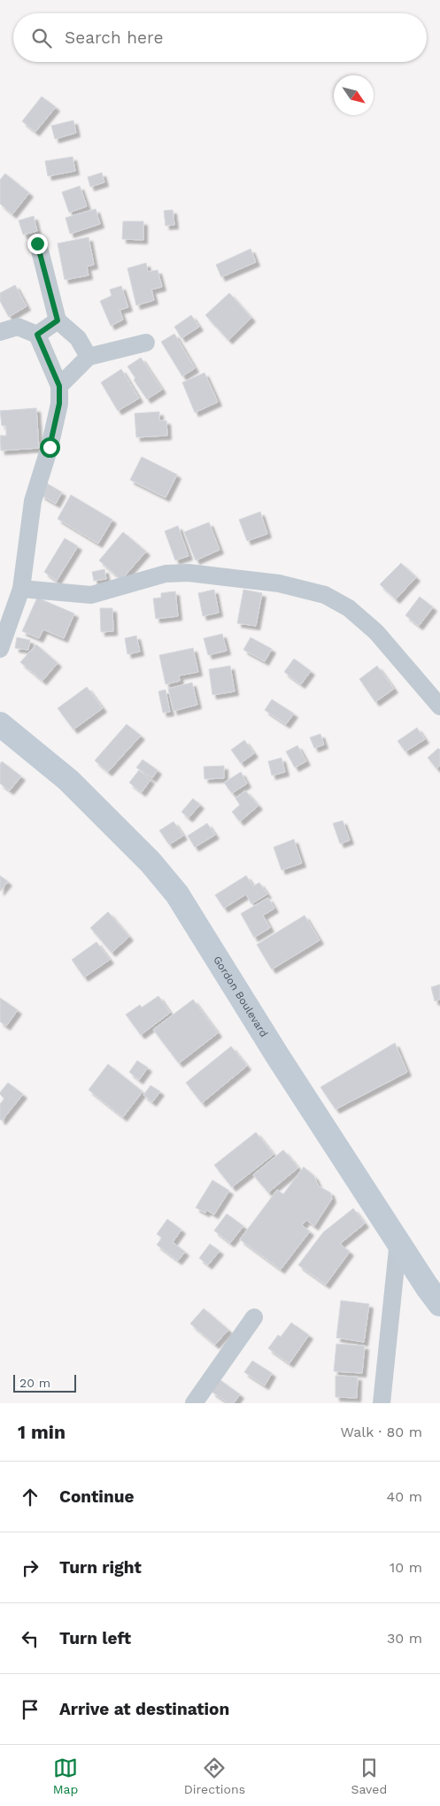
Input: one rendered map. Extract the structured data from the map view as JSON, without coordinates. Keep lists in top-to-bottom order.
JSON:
{
  "streets": {
    "street": ["Gordon Boulevard"]
  },
  "scale_bar": "20 m",
  "north": "bottom right",
  "page": {
    "search": "Search here",
    "scale": "20 m",
    "heading": ["1 min", "Walk · 80 m"],
    "list": [
      ["Continue", "40 m"],
      ["Turn right", "10 m"],
      ["Turn left", "30 m"],
      "Arrive at destination"
    ],
    "nav": ["Map", "Directions", "Saved"]
  }
}
